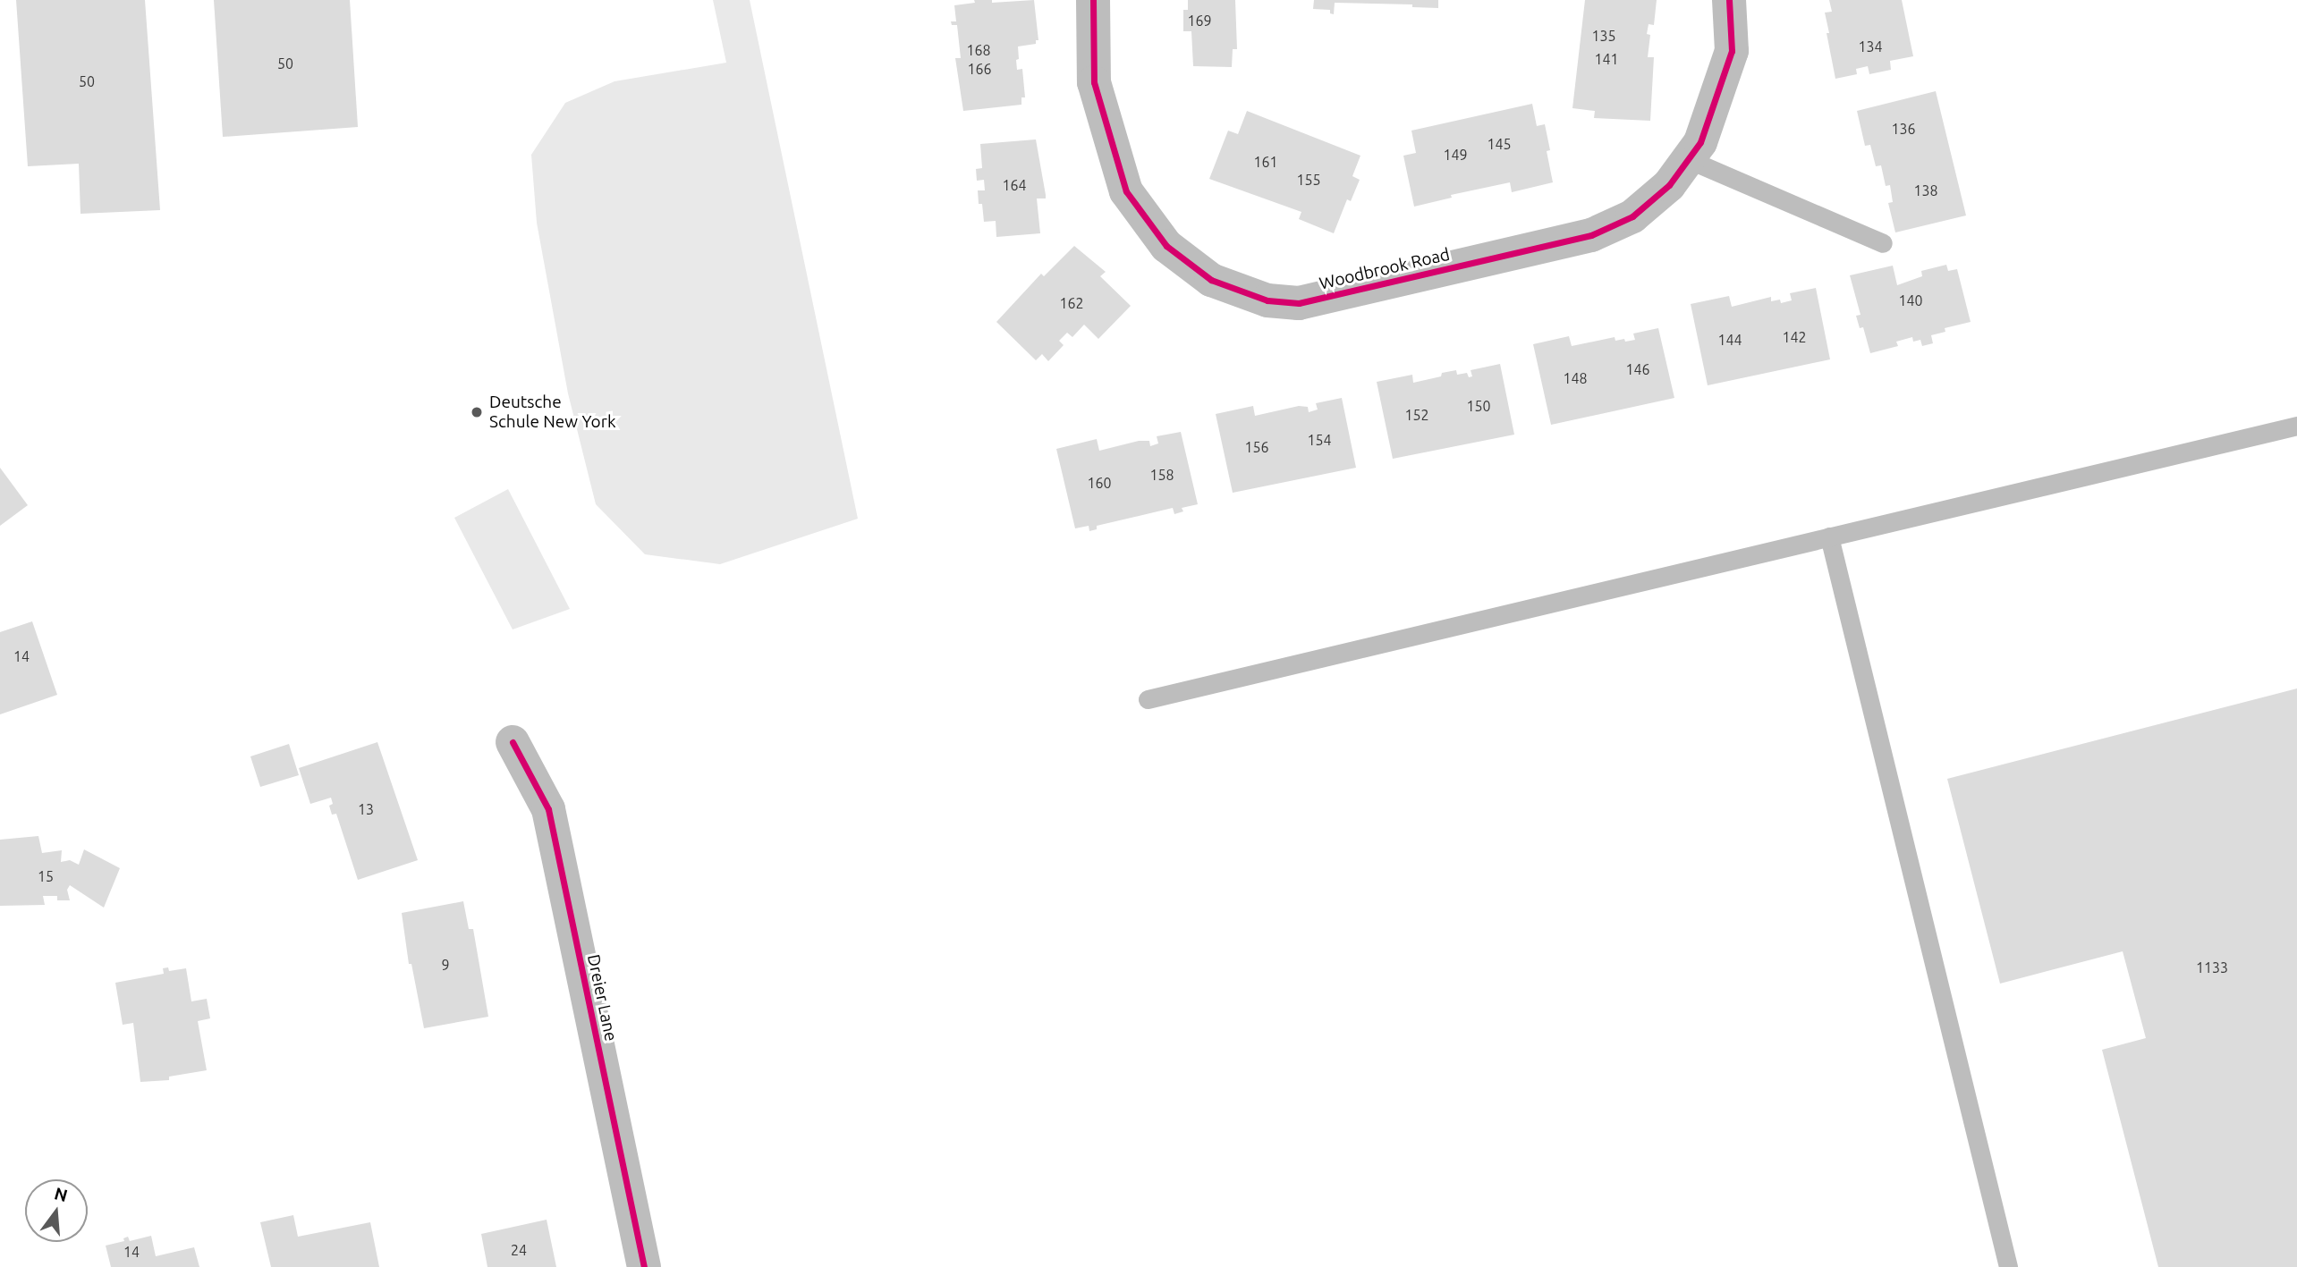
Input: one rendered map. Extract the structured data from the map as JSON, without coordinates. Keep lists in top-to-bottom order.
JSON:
{
  "streets": {
    "street": ["Woodbrook Road", "Dreier Lane"]
  },
  "places": ["Deutsche Schule New York"],
  "house_numbers": [
    "169",
    "135",
    "134",
    "168",
    "141",
    "50",
    "166",
    "50",
    "136",
    "145",
    "149",
    "161",
    "155",
    "164",
    "138",
    "140",
    "162",
    "142",
    "144",
    "146",
    "148",
    "150",
    "152",
    "154",
    "156",
    "158",
    "160",
    "14",
    "13",
    "15",
    "9",
    "1133",
    "24",
    "14"
  ],
  "north": "top"
}
